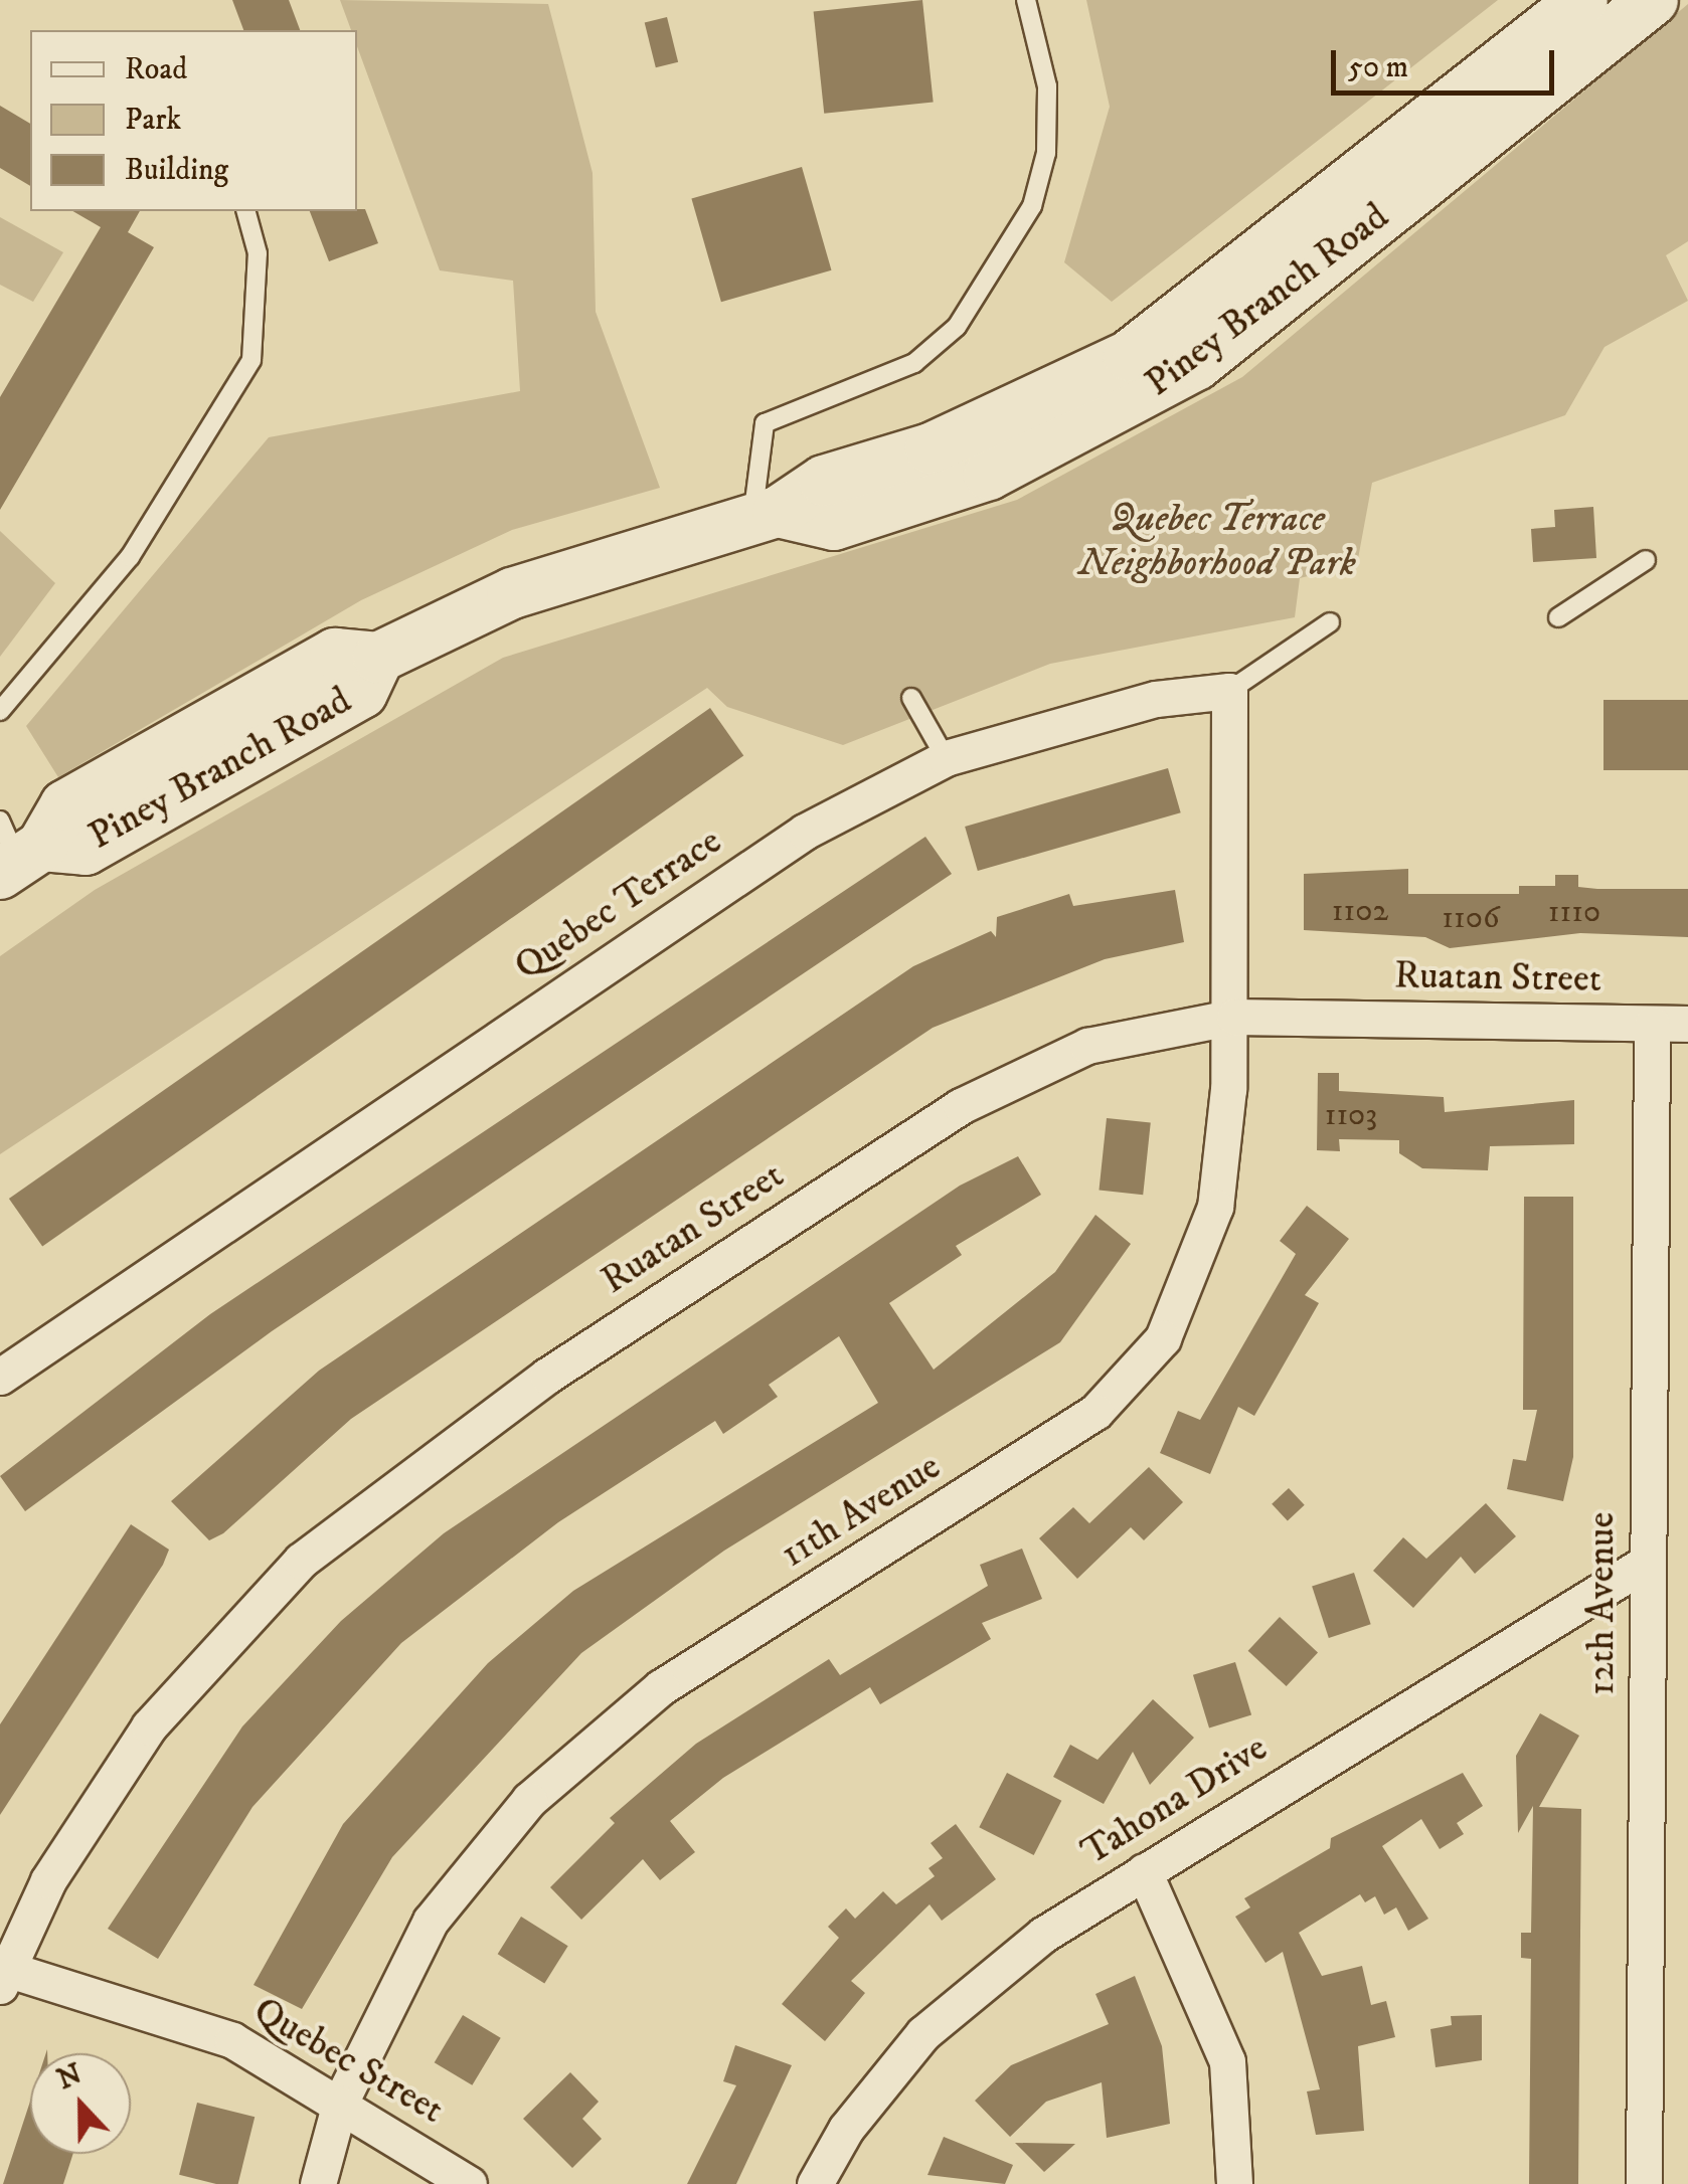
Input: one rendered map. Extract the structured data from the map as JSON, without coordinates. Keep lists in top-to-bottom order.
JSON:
{
  "streets": {
    "main road": ["Piney Branch Road"],
    "street": [
      "Quebec Terrace",
      "Ruatan Street",
      "11th Avenue",
      "12th Avenue",
      "Tahona Drive",
      "Quebec Street"
    ]
  },
  "crossings": [
    ["Quebec Terrace", "11th Avenue"],
    ["Ruatan Street", "11th Avenue"],
    ["Ruatan Street", "12th Avenue"],
    ["Ruatan Street", "Quebec Street"],
    ["11th Avenue", "Quebec Street"],
    ["12th Avenue", "Tahona Drive"]
  ],
  "parks": ["Quebec Terrace Neighborhood Park"],
  "house_numbers": [
    "1102",
    "1110",
    "1106",
    "1103"
  ],
  "legend": ["Road", "Park", "Building"],
  "scale_bar": "50 m",
  "north": "top"
}
